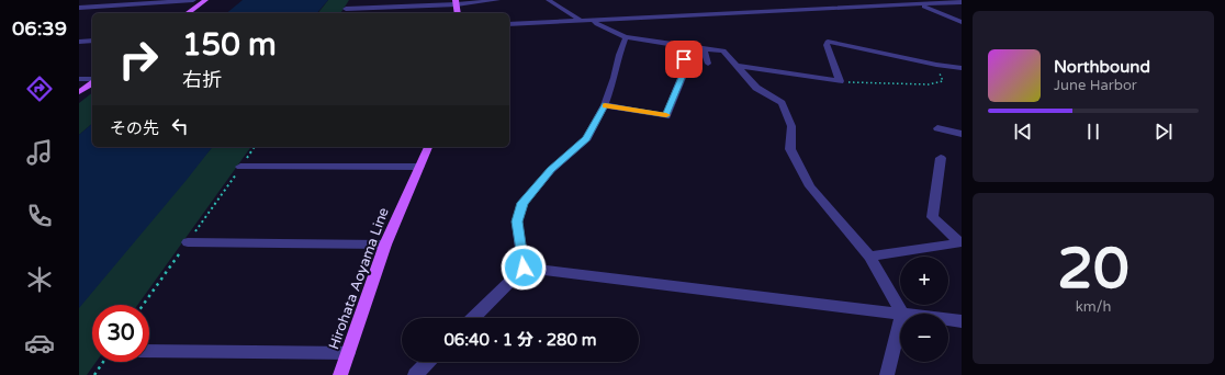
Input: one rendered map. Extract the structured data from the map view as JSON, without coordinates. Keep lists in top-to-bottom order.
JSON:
{
  "streets": {
    "main road": ["Hirohata Aoyama Line"]
  },
  "page": {
    "tabs": "06:39",
    "turn": ["150 m", "右折"],
    "song": ["Northbound", "June Harbor"],
    "then": "その先",
    "tile": ["20", "km/h"],
    "map_buttons": ["+", "−"],
    "limit": "30",
    "trip": "06:40 · 1 分 · 280 m"
  }
}
